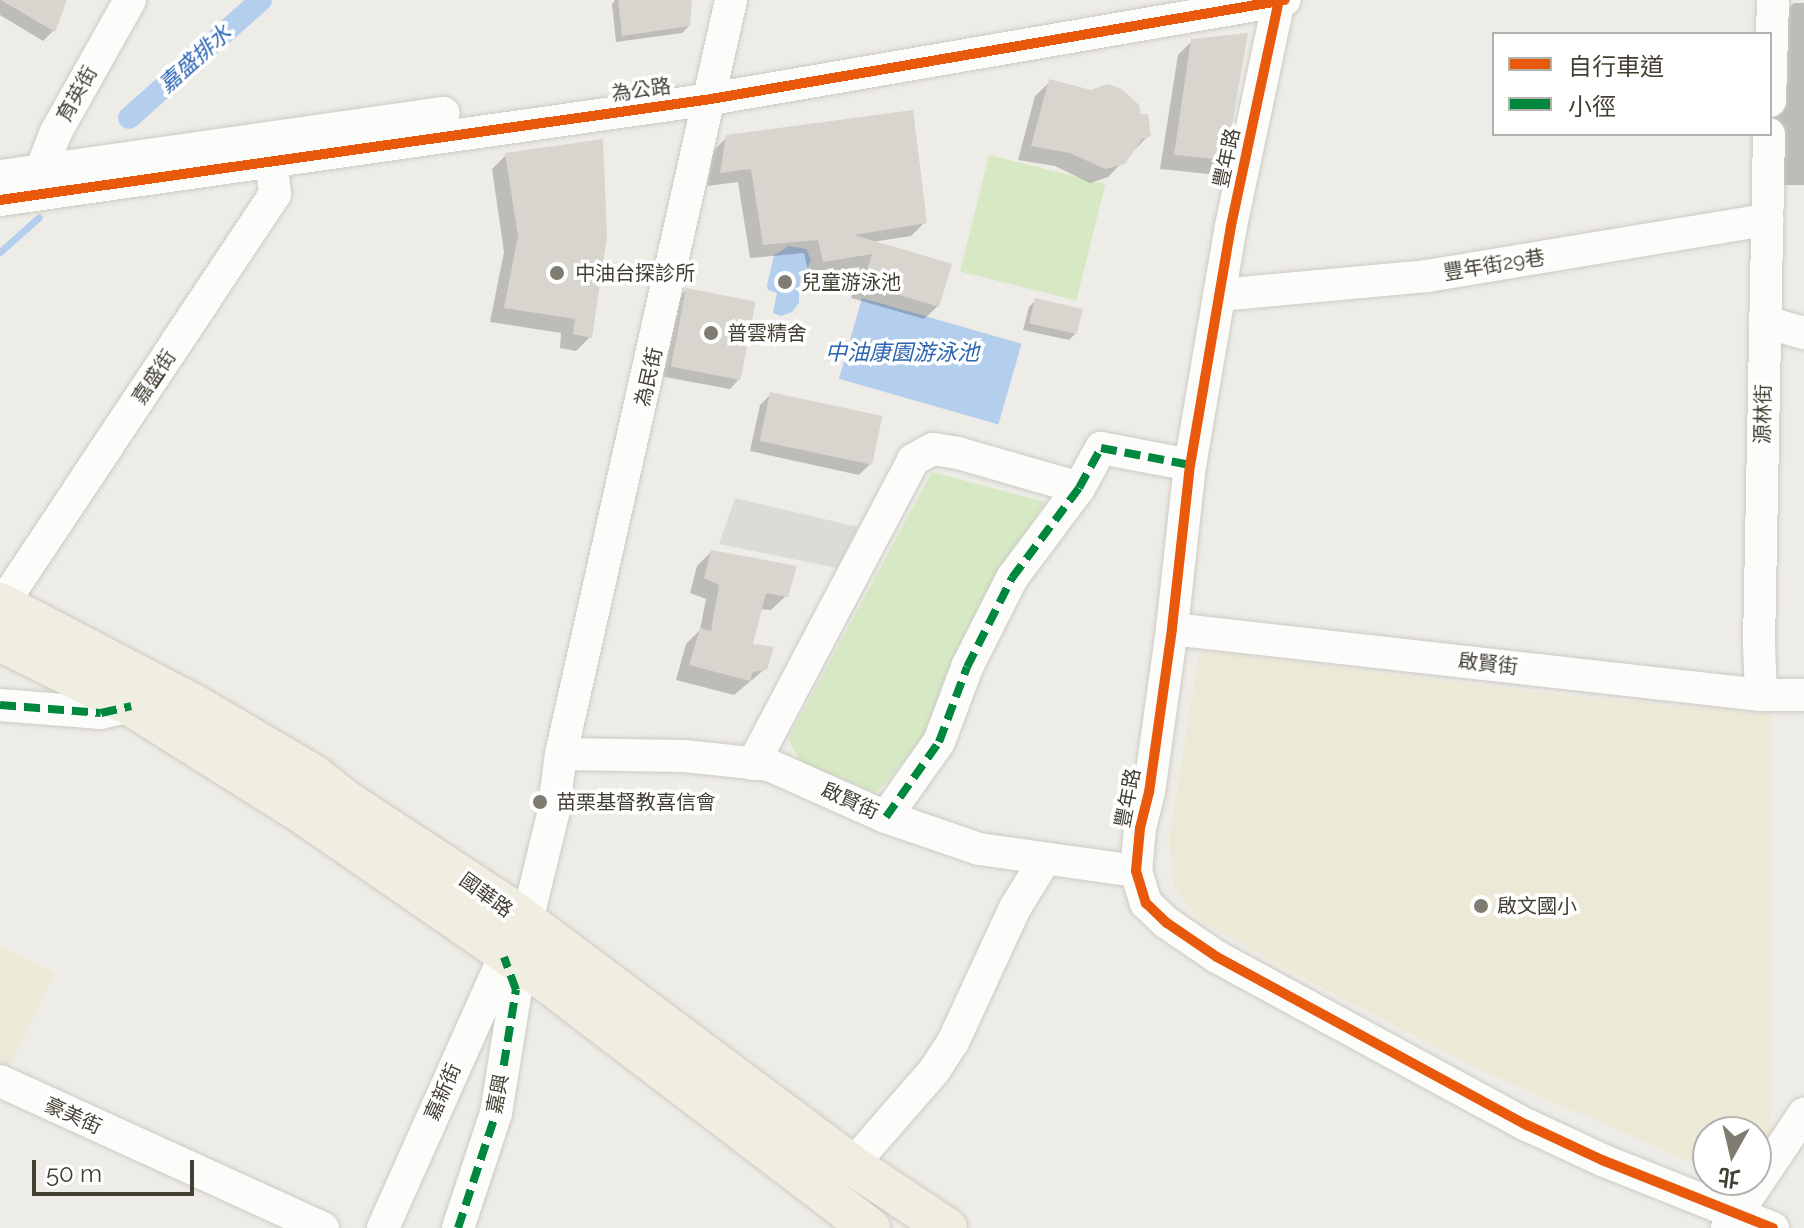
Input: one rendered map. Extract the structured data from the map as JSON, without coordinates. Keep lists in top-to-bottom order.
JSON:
{
  "streets": {
    "main road": ["國華路"],
    "street": [
      "為公路",
      "育英街",
      "豐年路",
      "豐年街29巷",
      "嘉盛街",
      "為民街",
      "源林街",
      "啟賢街",
      "嘉新街",
      "嘉興",
      "豪美街"
    ]
  },
  "crossings": [
    ["為公路", "育英街"],
    ["為公路", "豐年路"],
    ["為公路", "嘉盛街"],
    ["為公路", "為民街"],
    ["豐年路", "豐年街29巷"],
    ["豐年路", "啟賢街"],
    ["豐年街29巷", "源林街"],
    ["嘉盛街", "國華路"],
    ["為民街", "啟賢街"],
    ["為民街", "國華路"],
    ["為民街", "嘉新街"],
    ["為民街", "嘉興"],
    ["源林街", "啟賢街"],
    ["國華路", "嘉新街"],
    ["國華路", "嘉興"],
    ["嘉新街", "嘉興"]
  ],
  "water": ["嘉盛排水", "中油康園游泳池"],
  "places": [
    "中油台探診所",
    "兒童游泳池",
    "普雲精舍",
    "苗栗基督教喜信會",
    "啟文國小"
  ],
  "legend": ["自行車道", "小徑"],
  "scale_bar": "50 m",
  "north": "bottom"
}
